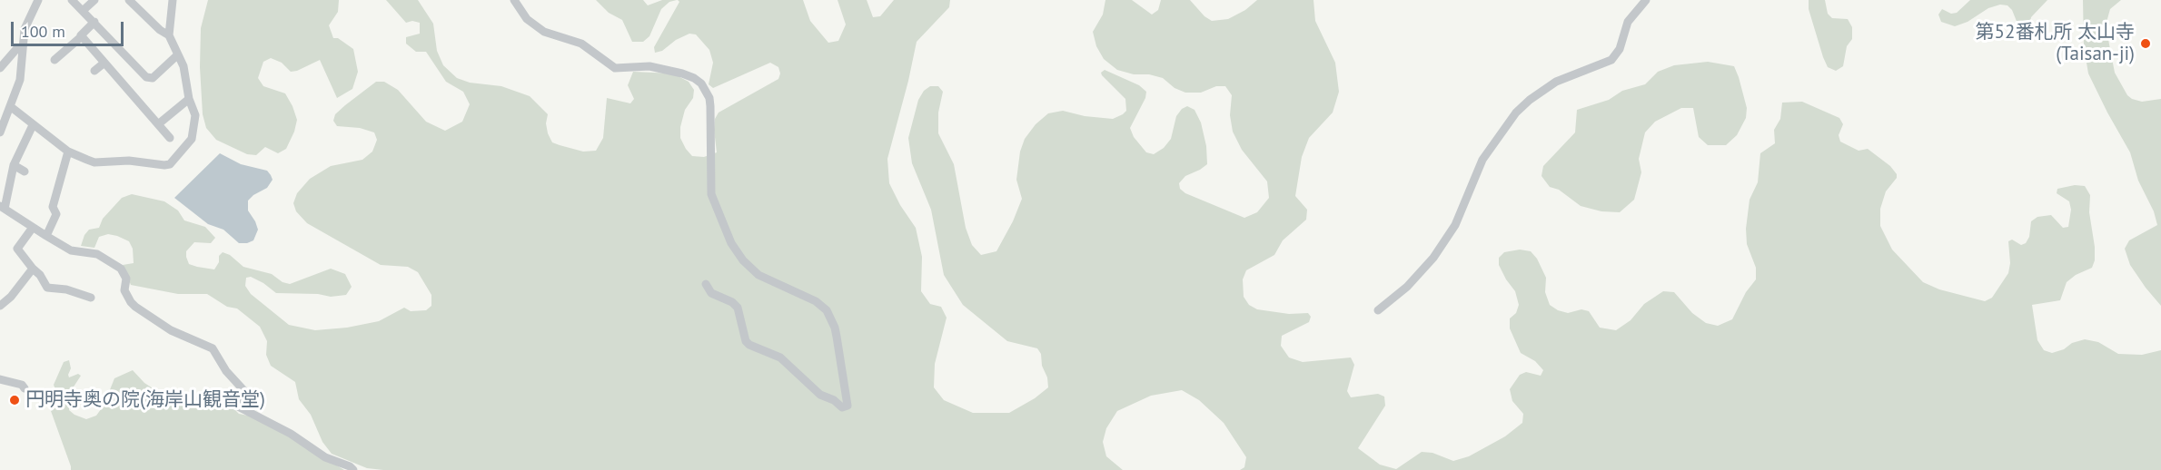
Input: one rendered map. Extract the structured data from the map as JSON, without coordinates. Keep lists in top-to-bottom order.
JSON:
{
  "places": ["第52番札所 太山寺 (Taisan-ji)", "円明寺奥の院(海岸山観音堂)"],
  "scale_bar": "100 m"
}
